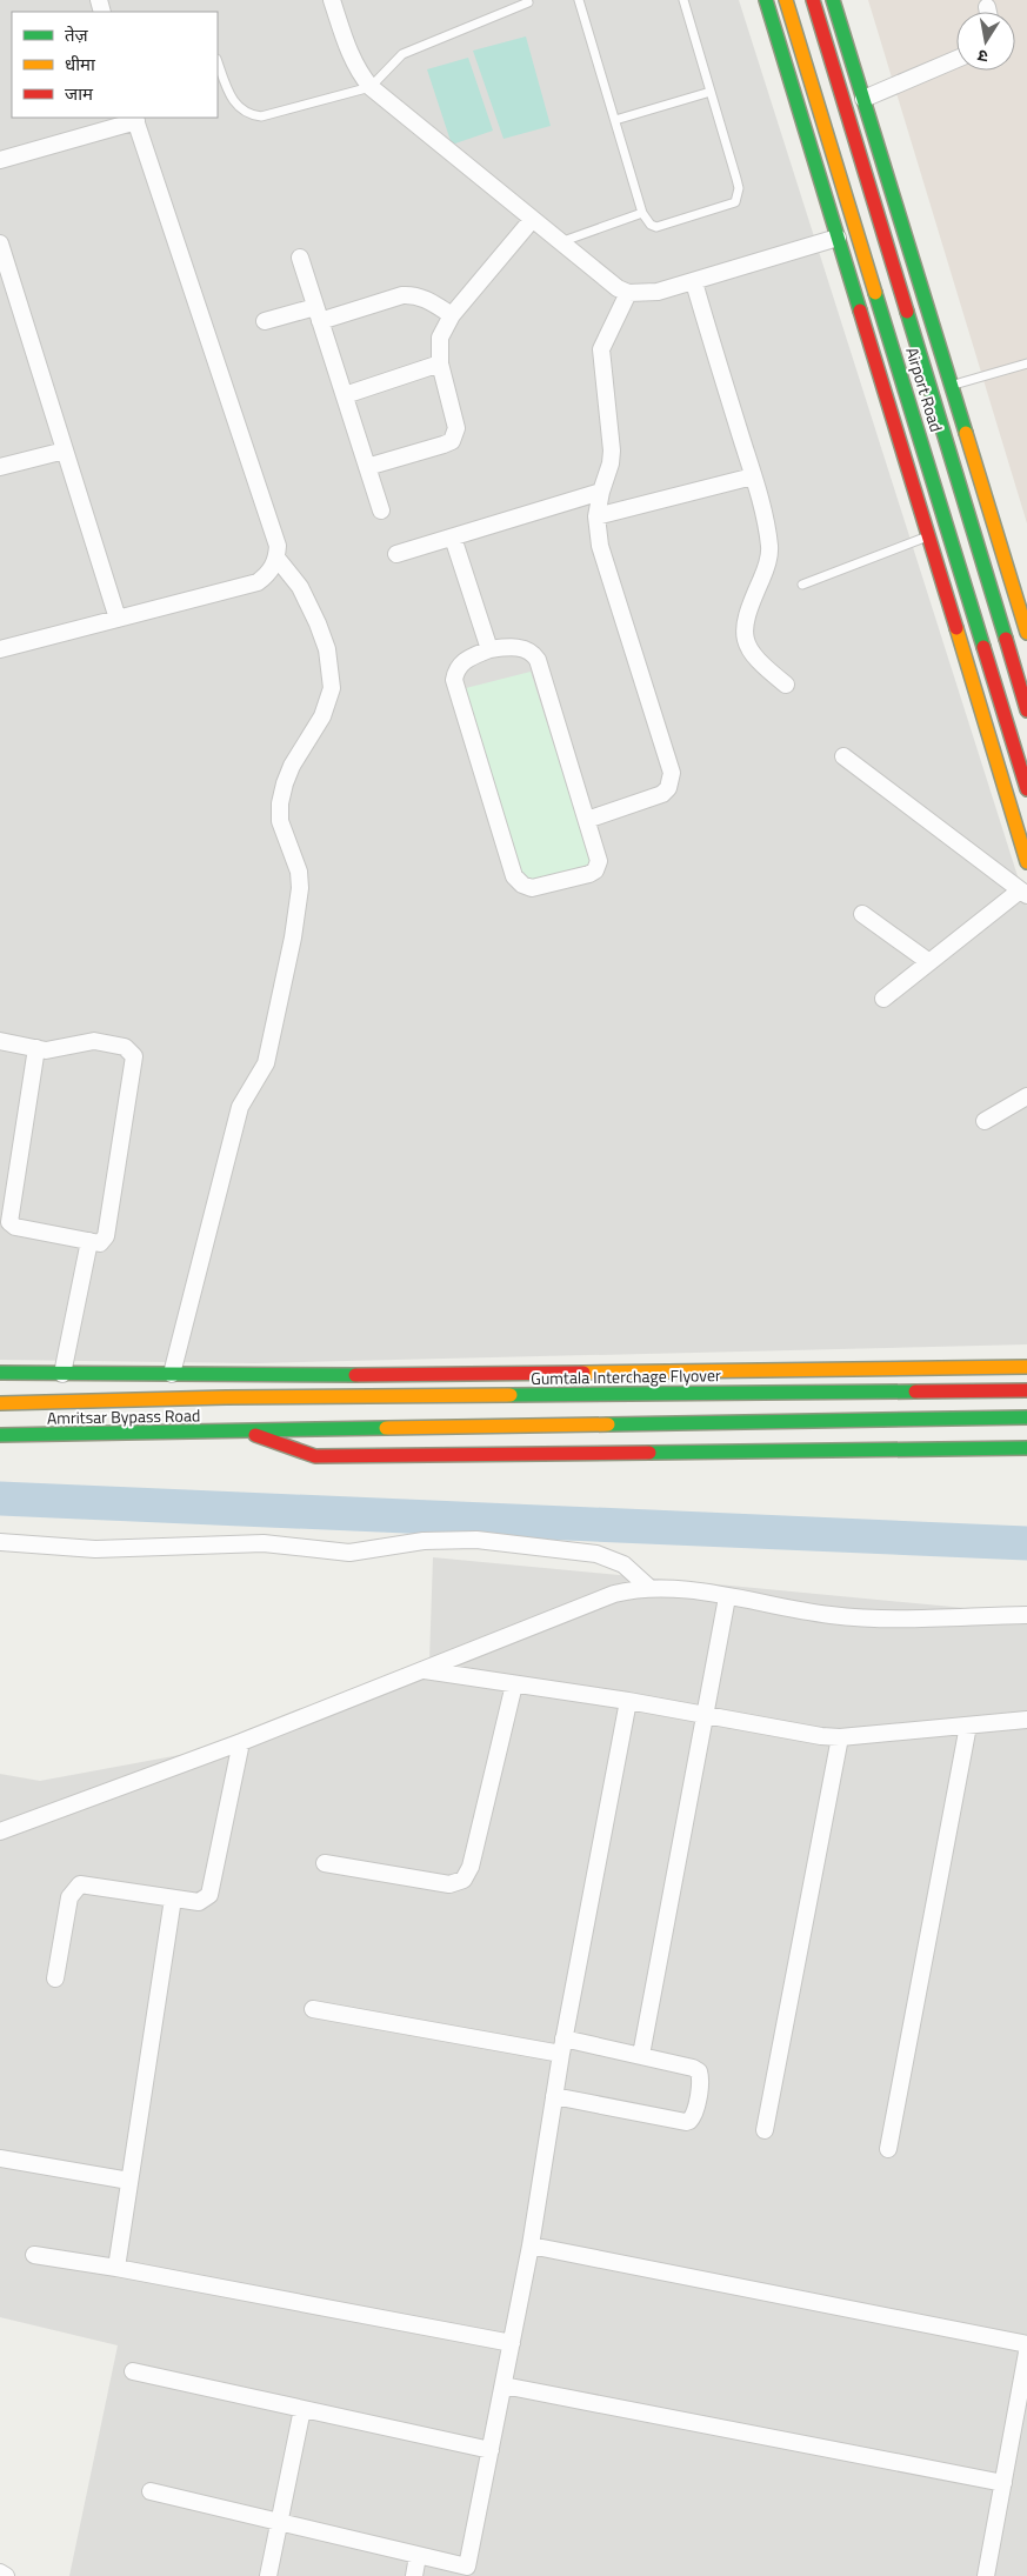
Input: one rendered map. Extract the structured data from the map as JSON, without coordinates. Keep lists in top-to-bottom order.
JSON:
{
  "streets": {
    "main road": ["Airport Road", "Gumtala Interchage Flyover", "Amritsar Bypass Road"]
  },
  "crossings": [
    ["Gumtala Interchage Flyover", "Amritsar Bypass Road"]
  ],
  "legend": ["तेज़", "धीमा", "जाम"],
  "north": "bottom"
}
